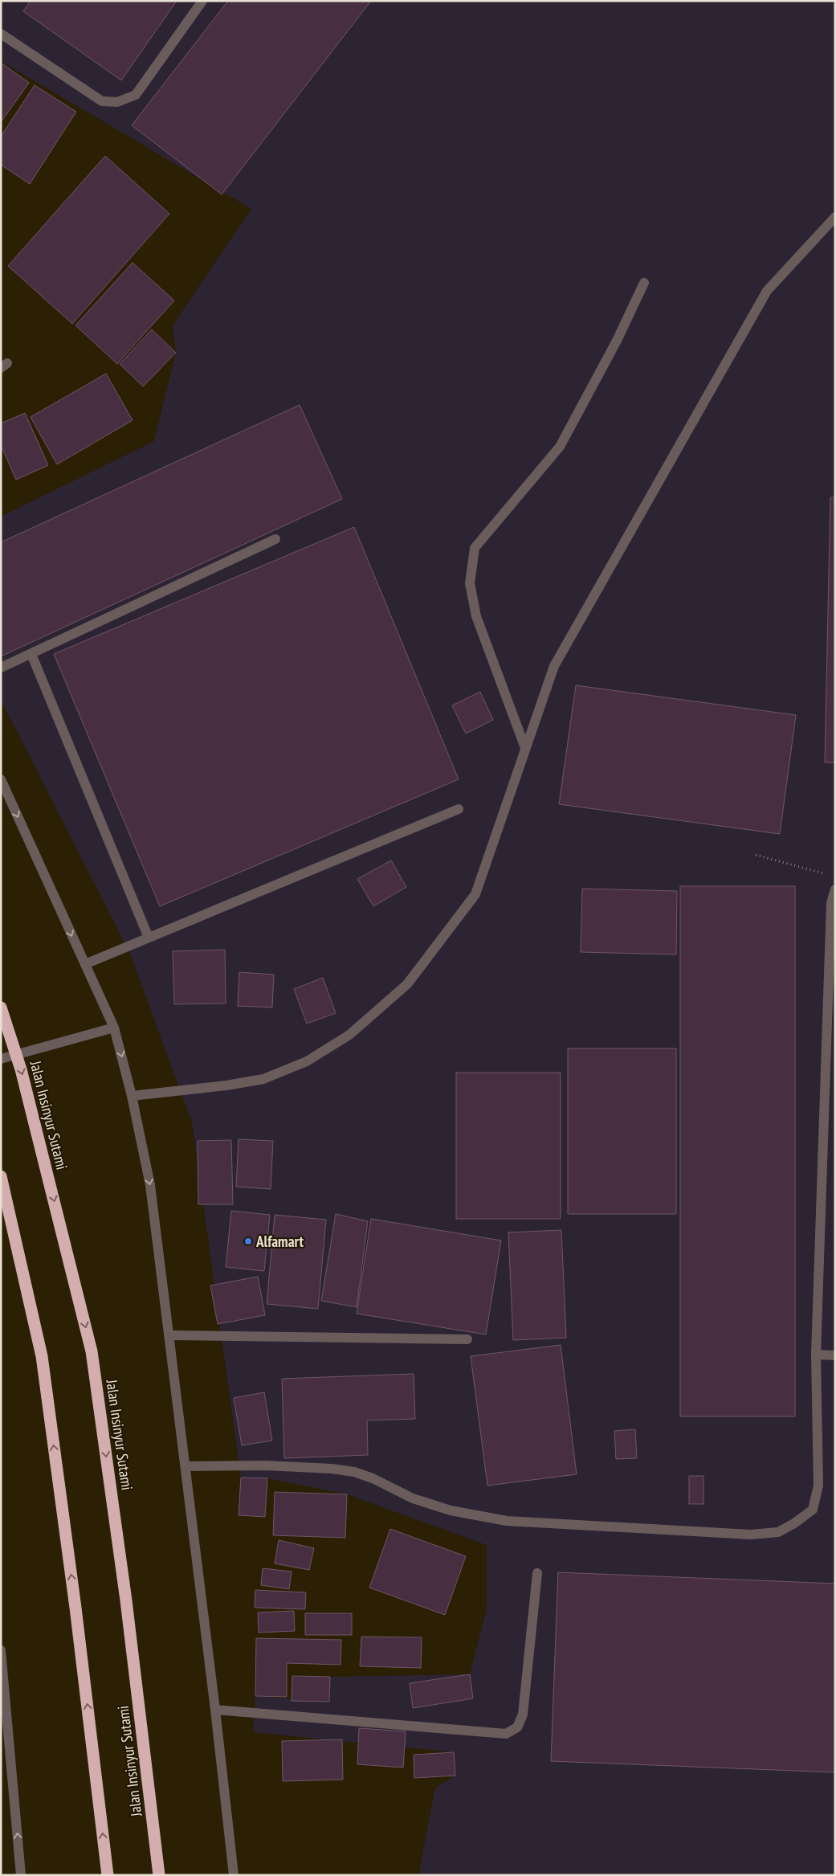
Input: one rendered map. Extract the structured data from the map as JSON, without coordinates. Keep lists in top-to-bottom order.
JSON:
{
  "streets": {
    "highway": ["Jalan Insinyur Sutami"]
  },
  "places": ["Alfamart"]
}
